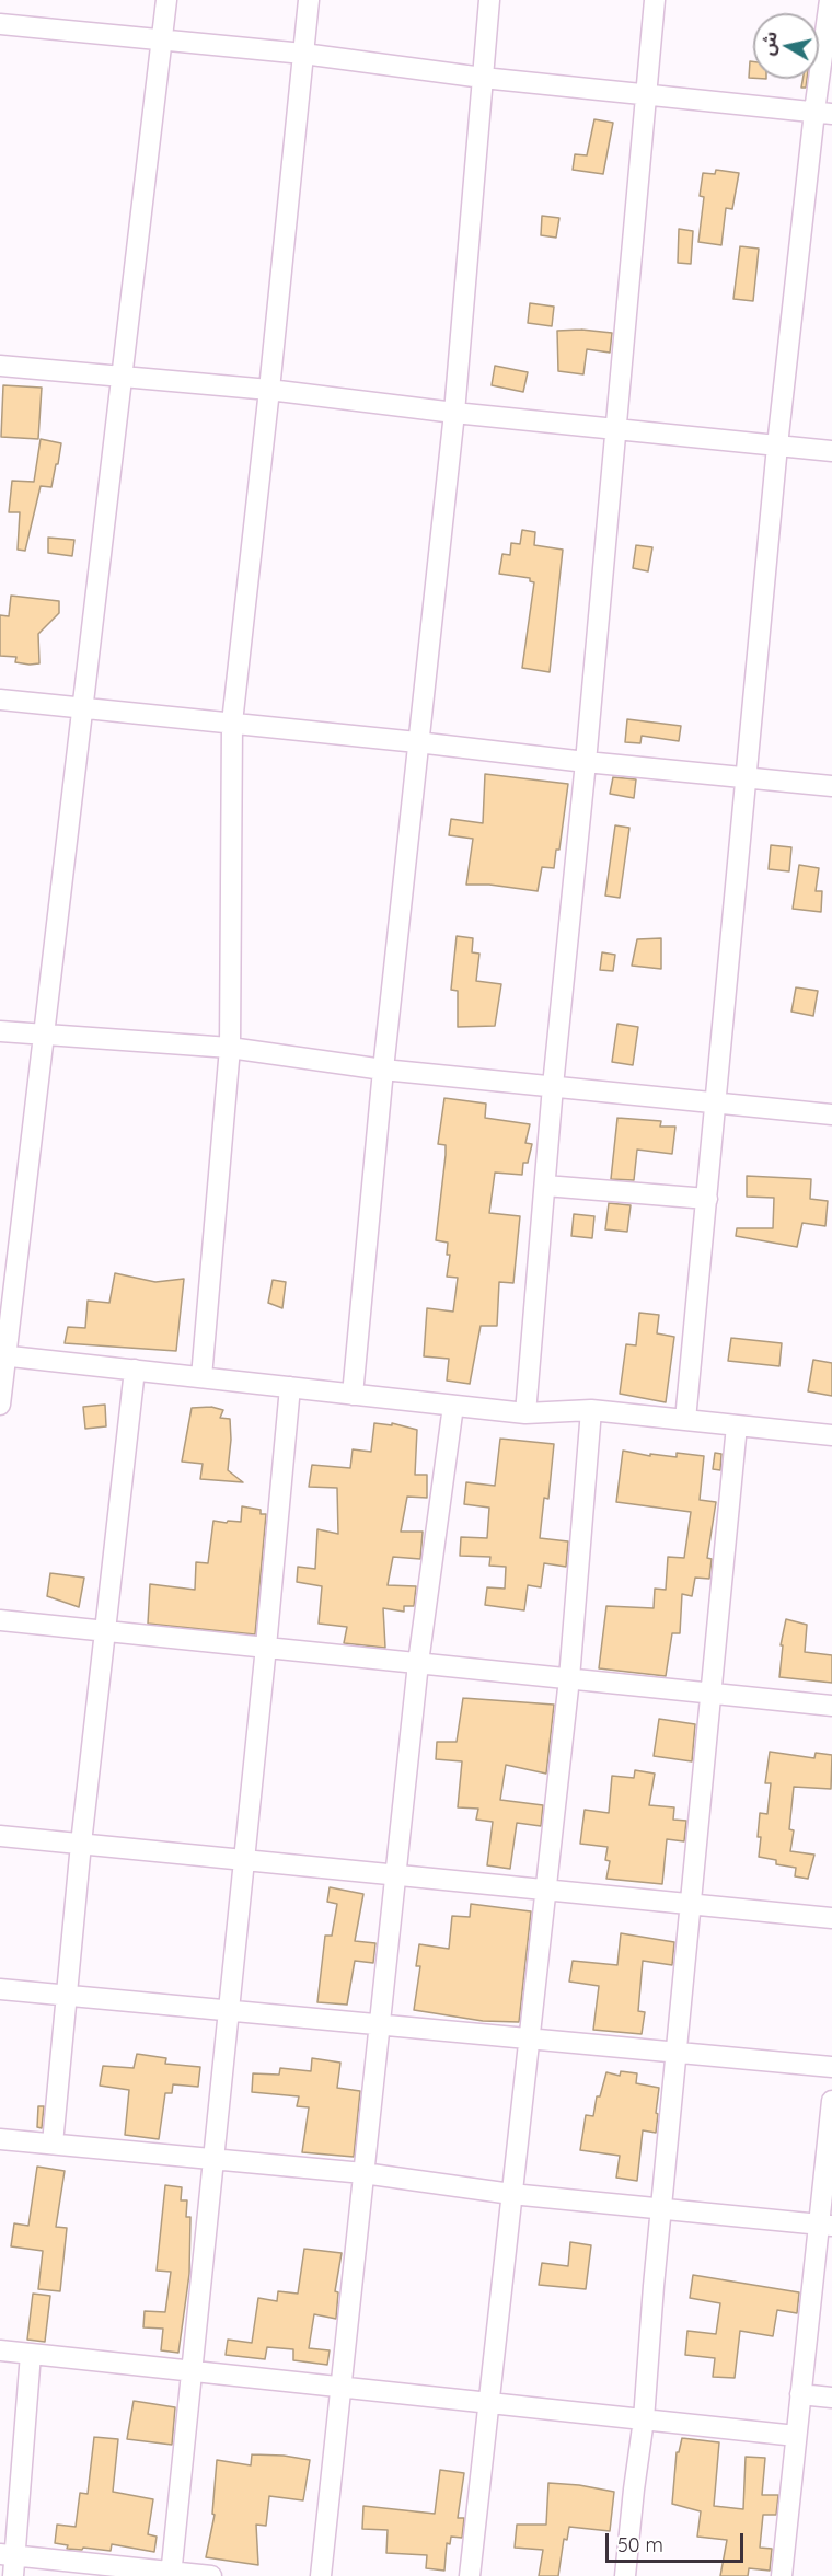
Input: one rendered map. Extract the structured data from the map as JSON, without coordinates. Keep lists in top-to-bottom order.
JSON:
{
  "scale_bar": "50 m",
  "north": "left"
}
